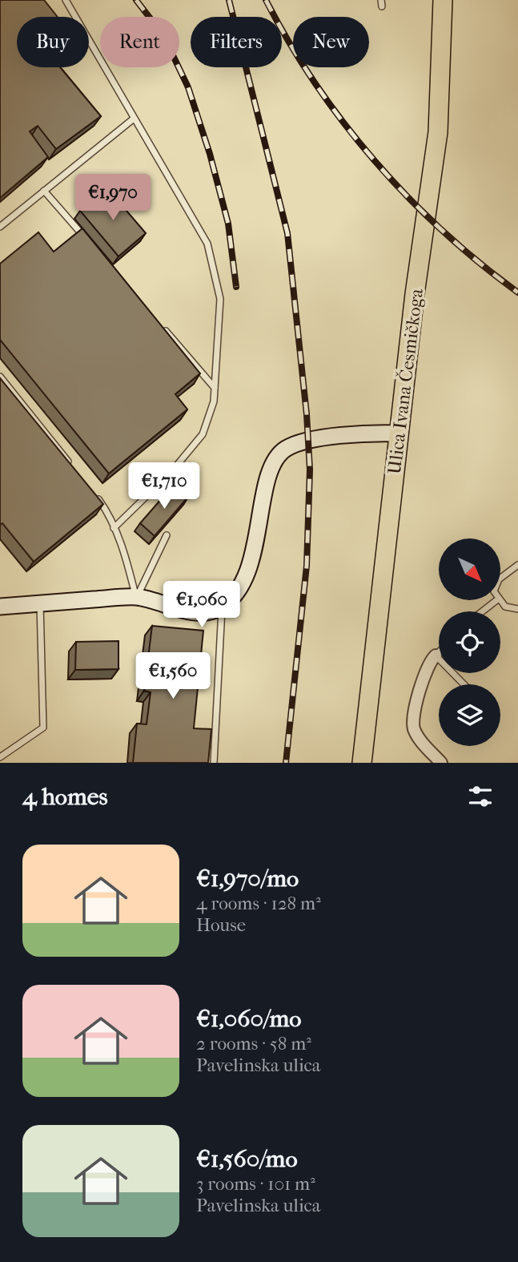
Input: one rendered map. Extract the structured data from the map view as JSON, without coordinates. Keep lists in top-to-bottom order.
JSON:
{
  "streets": {
    "main road": ["Ulica Ivana Česmičkoga"]
  },
  "north": "bottom right",
  "page": {
    "chip": [
      "Buy",
      "Rent",
      "Filters",
      "New"
    ],
    "price": [
      "€1,970",
      "€1,710",
      "€1,060",
      "€1,560"
    ],
    "heading": "4 homes",
    "list": [
      {
        "name": "€1,970/mo",
        "note": "4 rooms · 128 m² · House"
      },
      {
        "name": "€1,060/mo",
        "note": "2 rooms · 58 m² · Pavelinska ulica"
      },
      {
        "name": "€1,560/mo",
        "note": "3 rooms · 101 m² · Pavelinska ulica"
      }
    ]
  }
}
